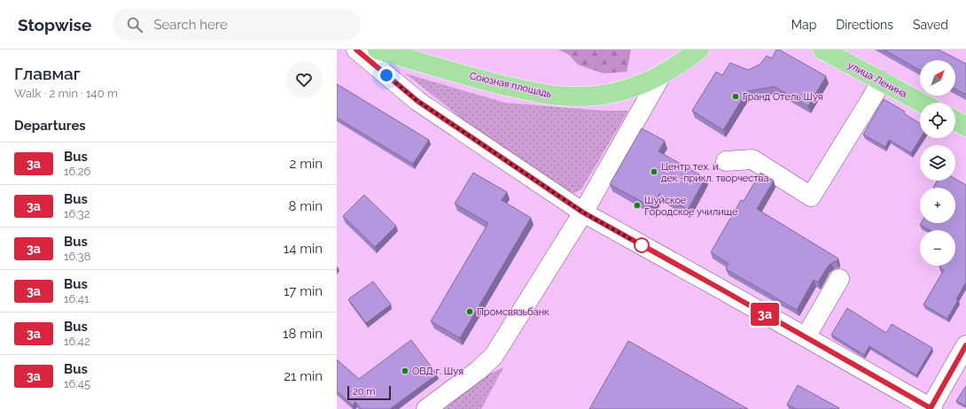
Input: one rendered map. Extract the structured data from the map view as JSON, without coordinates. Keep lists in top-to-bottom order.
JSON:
{
  "streets": {
    "main road": ["улица Ленина", "Союзная площадь"]
  },
  "places": [
    "Гранд Отель Шуя",
    "Центр тех. и дек.-прикл. творчества",
    "Шуйское Городское училище",
    "Промсвязьбанк",
    "ОВД г. Шуя"
  ],
  "lines": ["bus line 3а"],
  "scale_bar": "20 m",
  "north": "top right",
  "page": {
    "header": "Stopwise",
    "search": "Search here",
    "nav": ["Map", "Directions", "Saved"],
    "heading": [
      ["Главмаг", "Walk · 2 min · 140 m"],
      "Departures"
    ],
    "on_map": "3а",
    "map_buttons": ["+", "−"],
    "list": [
      {
        "mark": "3а",
        "name": "Bus",
        "note": "16:26",
        "value": "2 min"
      },
      {
        "mark": "3а",
        "name": "Bus",
        "note": "16:32",
        "value": "8 min"
      },
      {
        "mark": "3а",
        "name": "Bus",
        "note": "16:38",
        "value": "14 min"
      },
      {
        "mark": "3а",
        "name": "Bus",
        "note": "16:41",
        "value": "17 min"
      },
      {
        "mark": "3а",
        "name": "Bus",
        "note": "16:42",
        "value": "18 min"
      },
      {
        "mark": "3а",
        "name": "Bus",
        "note": "16:45",
        "value": "21 min"
      }
    ],
    "scale": "20 m"
  }
}
